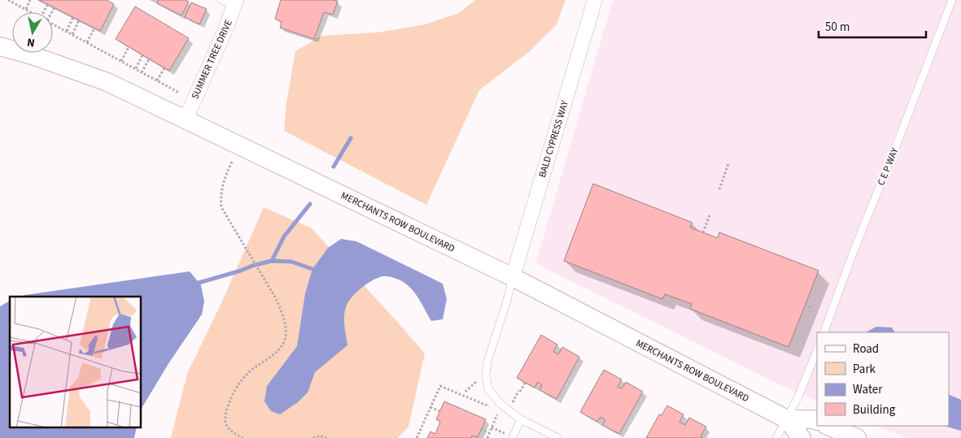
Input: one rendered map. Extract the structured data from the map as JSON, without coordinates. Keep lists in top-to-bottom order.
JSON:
{
  "streets": {
    "street": ["SUMMER TREE DRIVE", "BALD CYPRESS WAY", "MERCHANTS ROW BOULEVARD"],
    "lane": ["C E P WAY"]
  },
  "crossings": [
    ["SUMMER TREE DRIVE", "MERCHANTS ROW BOULEVARD"],
    ["BALD CYPRESS WAY", "MERCHANTS ROW BOULEVARD"]
  ],
  "legend": [
    "Road",
    "Park",
    "Water",
    "Building"
  ],
  "scale_bar": "50 m",
  "north": "bottom"
}
